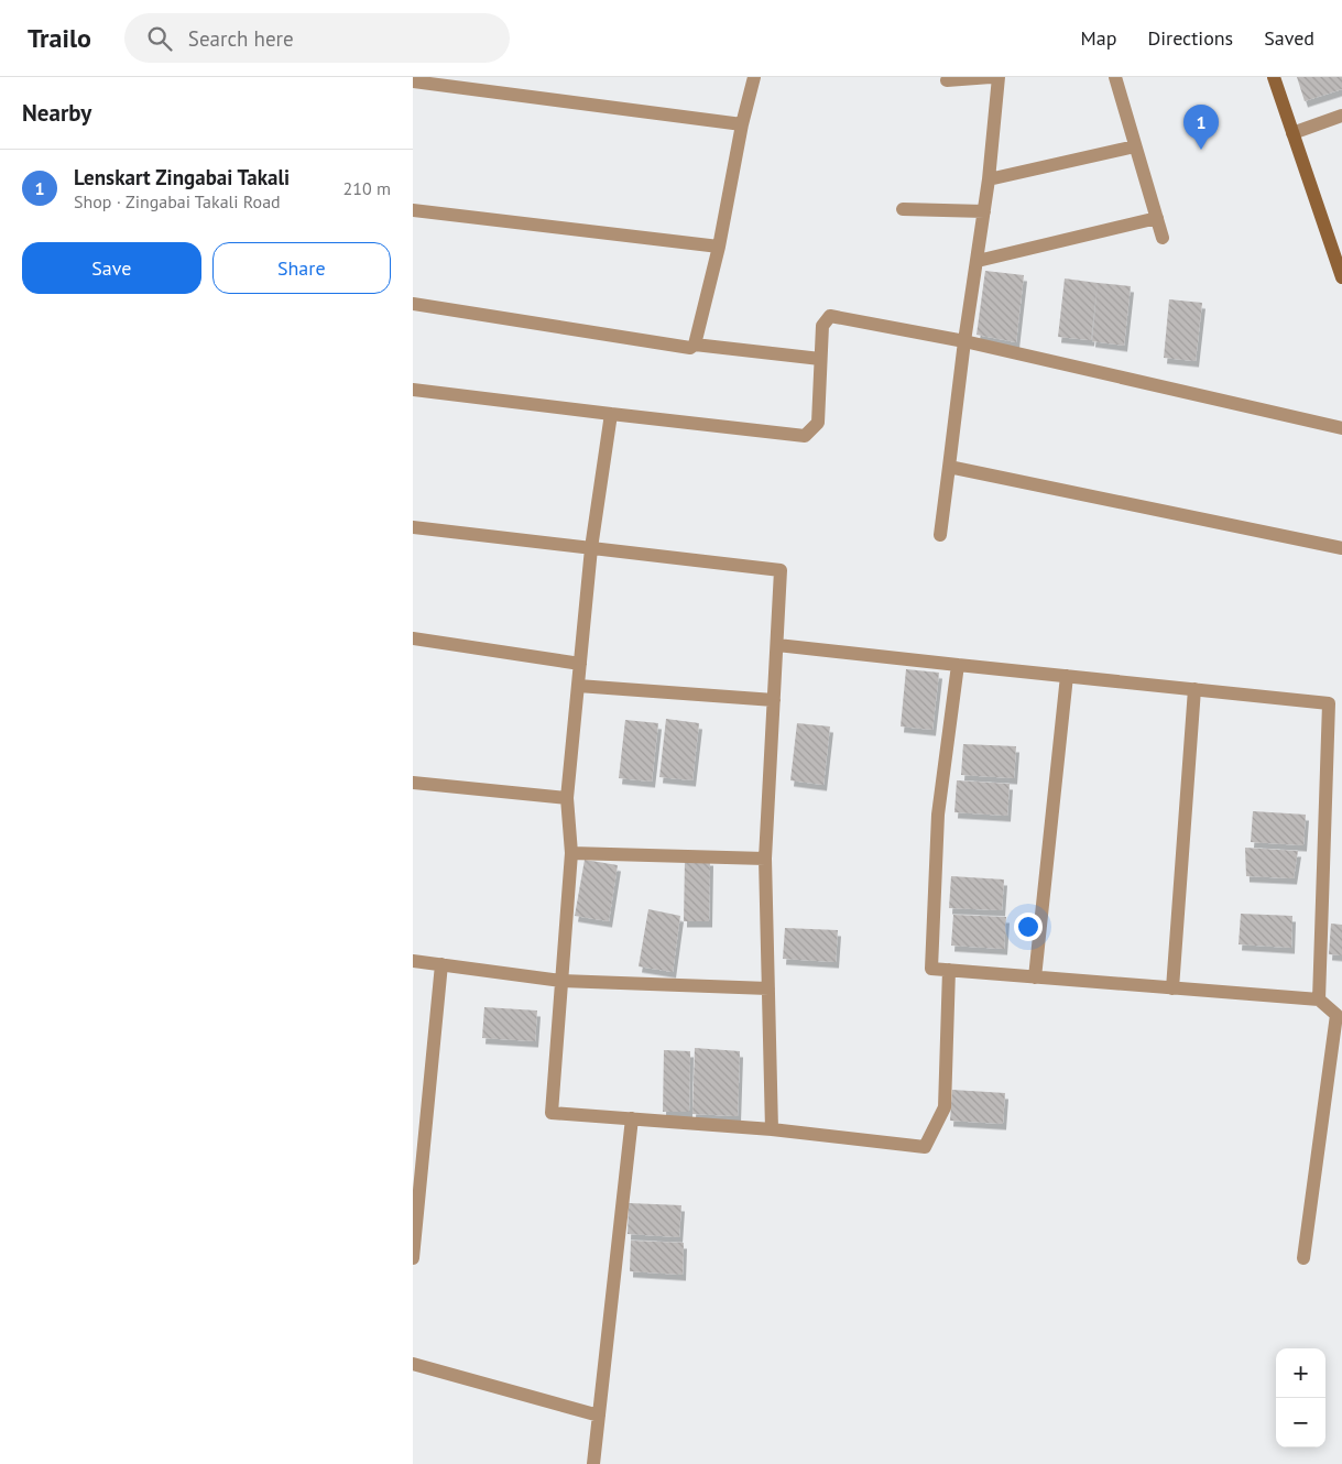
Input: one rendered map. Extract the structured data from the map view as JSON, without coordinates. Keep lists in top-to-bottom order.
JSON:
{
  "page": {
    "header": "Trailo",
    "search": "Search here",
    "nav": ["Map", "Directions", "Saved"],
    "heading": "Nearby",
    "pins": "1",
    "list": [
      {
        "mark": "1",
        "name": "Lenskart Zingabai Takali",
        "note": "Shop · Zingabai Takali Road",
        "value": "210 m"
      }
    ],
    "buttons": ["Save", "Share"],
    "map_buttons": ["+", "−"]
  }
}
